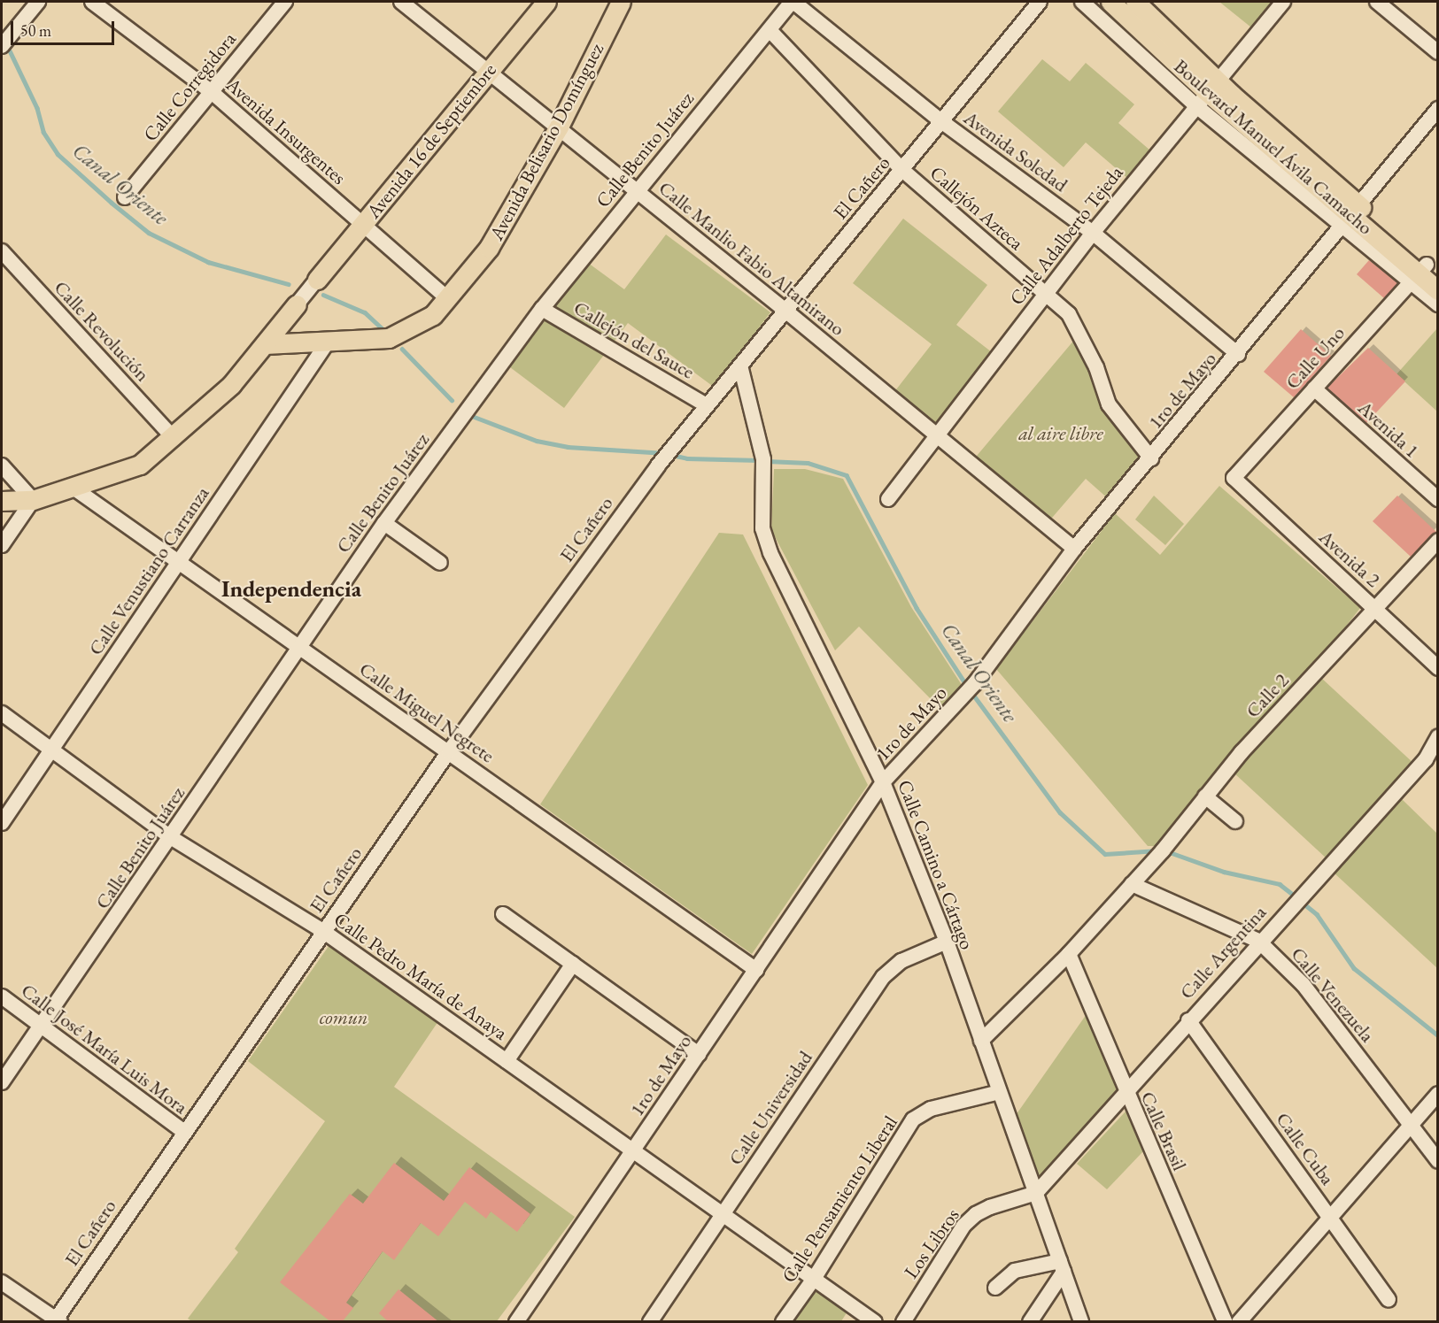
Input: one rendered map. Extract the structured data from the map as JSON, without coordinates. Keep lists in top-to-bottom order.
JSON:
{
  "streets": {
    "main road": ["Avenida 16 de Septiembre", "Avenida Belisario Domínguez", "Boulevard Manuel Ávila Camacho"],
    "street": [
      "Calle Corregidora",
      "Avenida Insurgentes",
      "Calle Benito Juárez",
      "Avenida Soledad",
      "El Cañero",
      "Callejón Azteca",
      "Calle Adalberto Tejeda",
      "Calle Manlio Fabio Altamirano",
      "Calle Revolución",
      "Callejón del Sauce",
      "Calle Uno",
      "1ro de Mayo",
      "Avenida 1",
      "Avenida 2",
      "Calle Venustiano Carranza",
      "Calle 2",
      "Calle Miguel Negrete",
      "Calle Camino a Cártago",
      "Calle Argentina",
      "Calle Pedro María de Anaya",
      "Calle Venezuela",
      "Calle José María Luis Mora",
      "Calle Universidad",
      "Calle Brasil",
      "Calle Cuba",
      "Calle Pensamiento Liberal",
      "Los Libros"
    ]
  },
  "crossings": [
    ["Calle Corregidora", "Avenida Insurgentes"],
    ["Avenida Insurgentes", "Avenida 16 de Septiembre"],
    ["Avenida Insurgentes", "Avenida Belisario Domínguez"],
    ["Avenida 16 de Septiembre", "Calle Manlio Fabio Altamirano"],
    ["Avenida Belisario Domínguez", "Calle Manlio Fabio Altamirano"],
    ["Avenida Belisario Domínguez", "Calle Venustiano Carranza"],
    ["Boulevard Manuel Ávila Camacho", "Calle Adalberto Tejeda"],
    ["Boulevard Manuel Ávila Camacho", "Calle Uno"],
    ["Boulevard Manuel Ávila Camacho", "1ro de Mayo"],
    ["Calle Benito Juárez", "Avenida Soledad"],
    ["Calle Benito Juárez", "Callejón Azteca"],
    ["Calle Benito Juárez", "Calle Manlio Fabio Altamirano"],
    ["Calle Benito Juárez", "Callejón del Sauce"],
    ["Calle Benito Juárez", "Calle Miguel Negrete"],
    ["Calle Benito Juárez", "Calle Pedro María de Anaya"],
    ["Calle Benito Juárez", "Calle José María Luis Mora"],
    ["Avenida Soledad", "El Cañero"],
    ["Avenida Soledad", "Calle Adalberto Tejeda"],
    ["Avenida Soledad", "1ro de Mayo"],
    ["El Cañero", "Callejón Azteca"],
    ["El Cañero", "Calle Manlio Fabio Altamirano"],
    ["El Cañero", "Callejón del Sauce"],
    ["El Cañero", "Calle Miguel Negrete"],
    ["El Cañero", "Calle Camino a Cártago"],
    ["El Cañero", "Calle Pedro María de Anaya"],
    ["El Cañero", "Calle José María Luis Mora"],
    ["Callejón Azteca", "Calle Adalberto Tejeda"],
    ["Callejón Azteca", "1ro de Mayo"],
    ["Calle Adalberto Tejeda", "Calle Manlio Fabio Altamirano"],
    ["Calle Manlio Fabio Altamirano", "1ro de Mayo"],
    ["Calle Uno", "Avenida 1"],
    ["Calle Uno", "Avenida 2"],
    ["1ro de Mayo", "Calle Miguel Negrete"],
    ["1ro de Mayo", "Calle Camino a Cártago"],
    ["1ro de Mayo", "Calle Pedro María de Anaya"],
    ["Avenida 2", "Calle 2"],
    ["Calle Venustiano Carranza", "Calle Miguel Negrete"],
    ["Calle Venustiano Carranza", "Calle Pedro María de Anaya"],
    ["Calle 2", "Calle Camino a Cártago"],
    ["Calle 2", "Calle Venezuela"],
    ["Calle 2", "Calle Brasil"],
    ["Calle Camino a Cártago", "Calle Argentina"],
    ["Calle Camino a Cártago", "Calle Universidad"],
    ["Calle Camino a Cártago", "Calle Pensamiento Liberal"],
    ["Calle Camino a Cártago", "Los Libros"],
    ["Calle Argentina", "Calle Venezuela"],
    ["Calle Argentina", "Calle Brasil"],
    ["Calle Argentina", "Calle Cuba"],
    ["Calle Argentina", "Los Libros"],
    ["Calle Pedro María de Anaya", "Calle Universidad"],
    ["Calle Pedro María de Anaya", "Calle Pensamiento Liberal"]
  ],
  "districts": ["Independencia"],
  "water": ["Canal Oriente"],
  "parks": ["al aire libre", "comun"],
  "scale_bar": "50 m"
}
